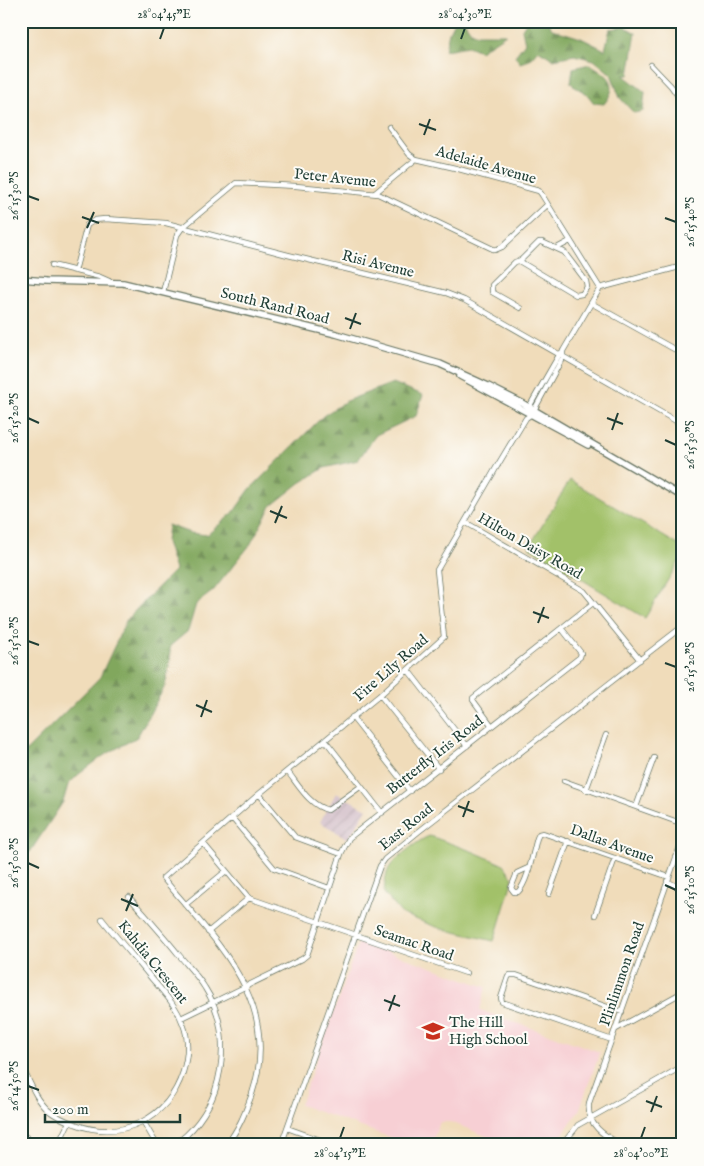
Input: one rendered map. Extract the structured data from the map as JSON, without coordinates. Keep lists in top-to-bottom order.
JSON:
{
  "streets": {
    "main road": ["South Rand Road"],
    "street": [
      "Adelaide Avenue",
      "Peter Avenue",
      "Risi Avenue",
      "Hilton Daisy Road",
      "Fire Lily Road",
      "Butterfly Iris Road",
      "East Road",
      "Dallas Avenue",
      "Seamac Road",
      "Kahdia Crescent",
      "Plinlimmon Road"
    ]
  },
  "crossings": [
    ["Adelaide Avenue", "Peter Avenue"],
    ["Peter Avenue", "Risi Avenue"],
    ["Risi Avenue", "South Rand Road"],
    ["Risi Avenue", "Fire Lily Road"],
    ["South Rand Road", "Fire Lily Road"],
    ["Hilton Daisy Road", "Fire Lily Road"],
    ["Hilton Daisy Road", "East Road"],
    ["Butterfly Iris Road", "Seamac Road"],
    ["Butterfly Iris Road", "Kahdia Crescent"],
    ["East Road", "Seamac Road"],
    ["Dallas Avenue", "Plinlimmon Road"]
  ],
  "places": {
    "school or university": ["The Hill High School"]
  },
  "scale_bar": "200 m",
  "coordinates": [
    "28°04'45\"E",
    "28°04'30\"E",
    "26°15'30\"S",
    "26°15'40\"S",
    "26°15'20\"S",
    "26°15'10\"S",
    "26°15'00\"S",
    "26°14'50\"S",
    "28°04'15\"E",
    "28°04'00\"E"
  ]
}
